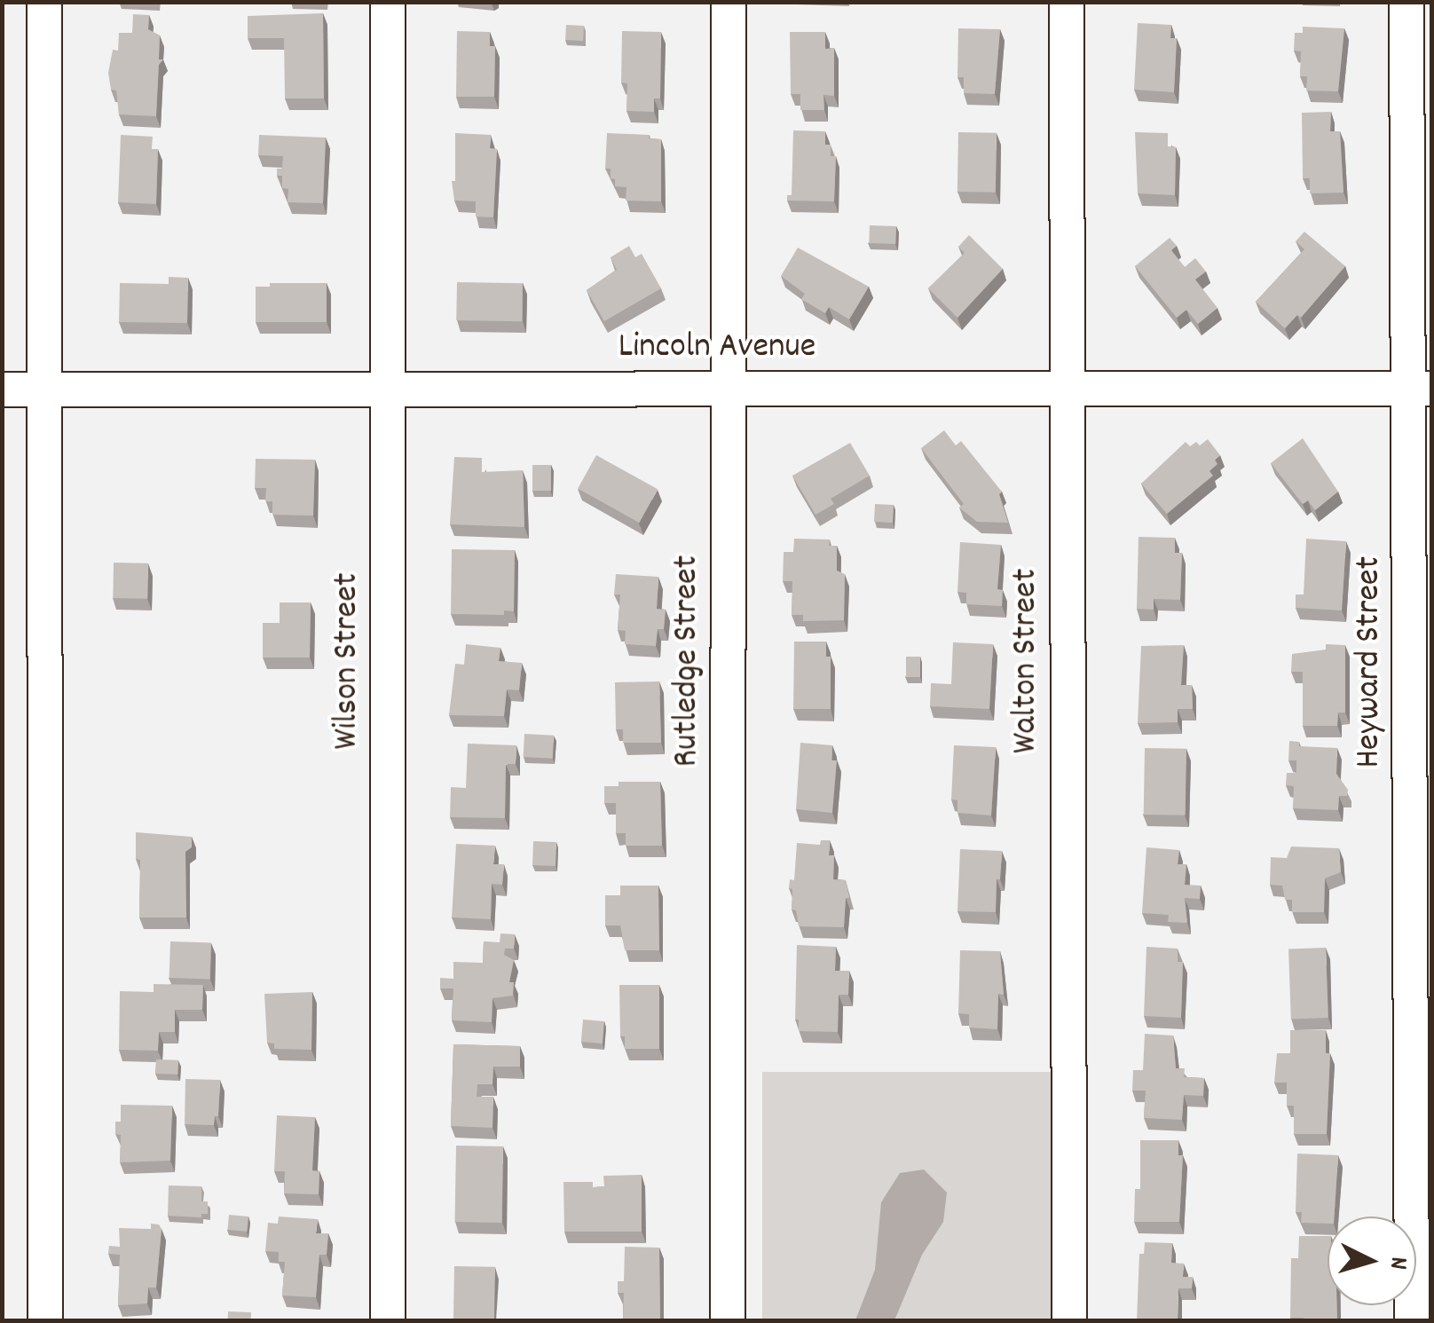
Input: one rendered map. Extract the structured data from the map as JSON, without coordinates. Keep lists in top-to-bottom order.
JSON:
{
  "streets": {
    "street": [
      "Lincoln Avenue",
      "Wilson Street",
      "Rutledge Street",
      "Walton Street",
      "Heyward Street"
    ]
  },
  "crossings": [
    ["Lincoln Avenue", "Wilson Street"],
    ["Lincoln Avenue", "Rutledge Street"],
    ["Lincoln Avenue", "Walton Street"],
    ["Lincoln Avenue", "Heyward Street"]
  ],
  "north": "right"
}
